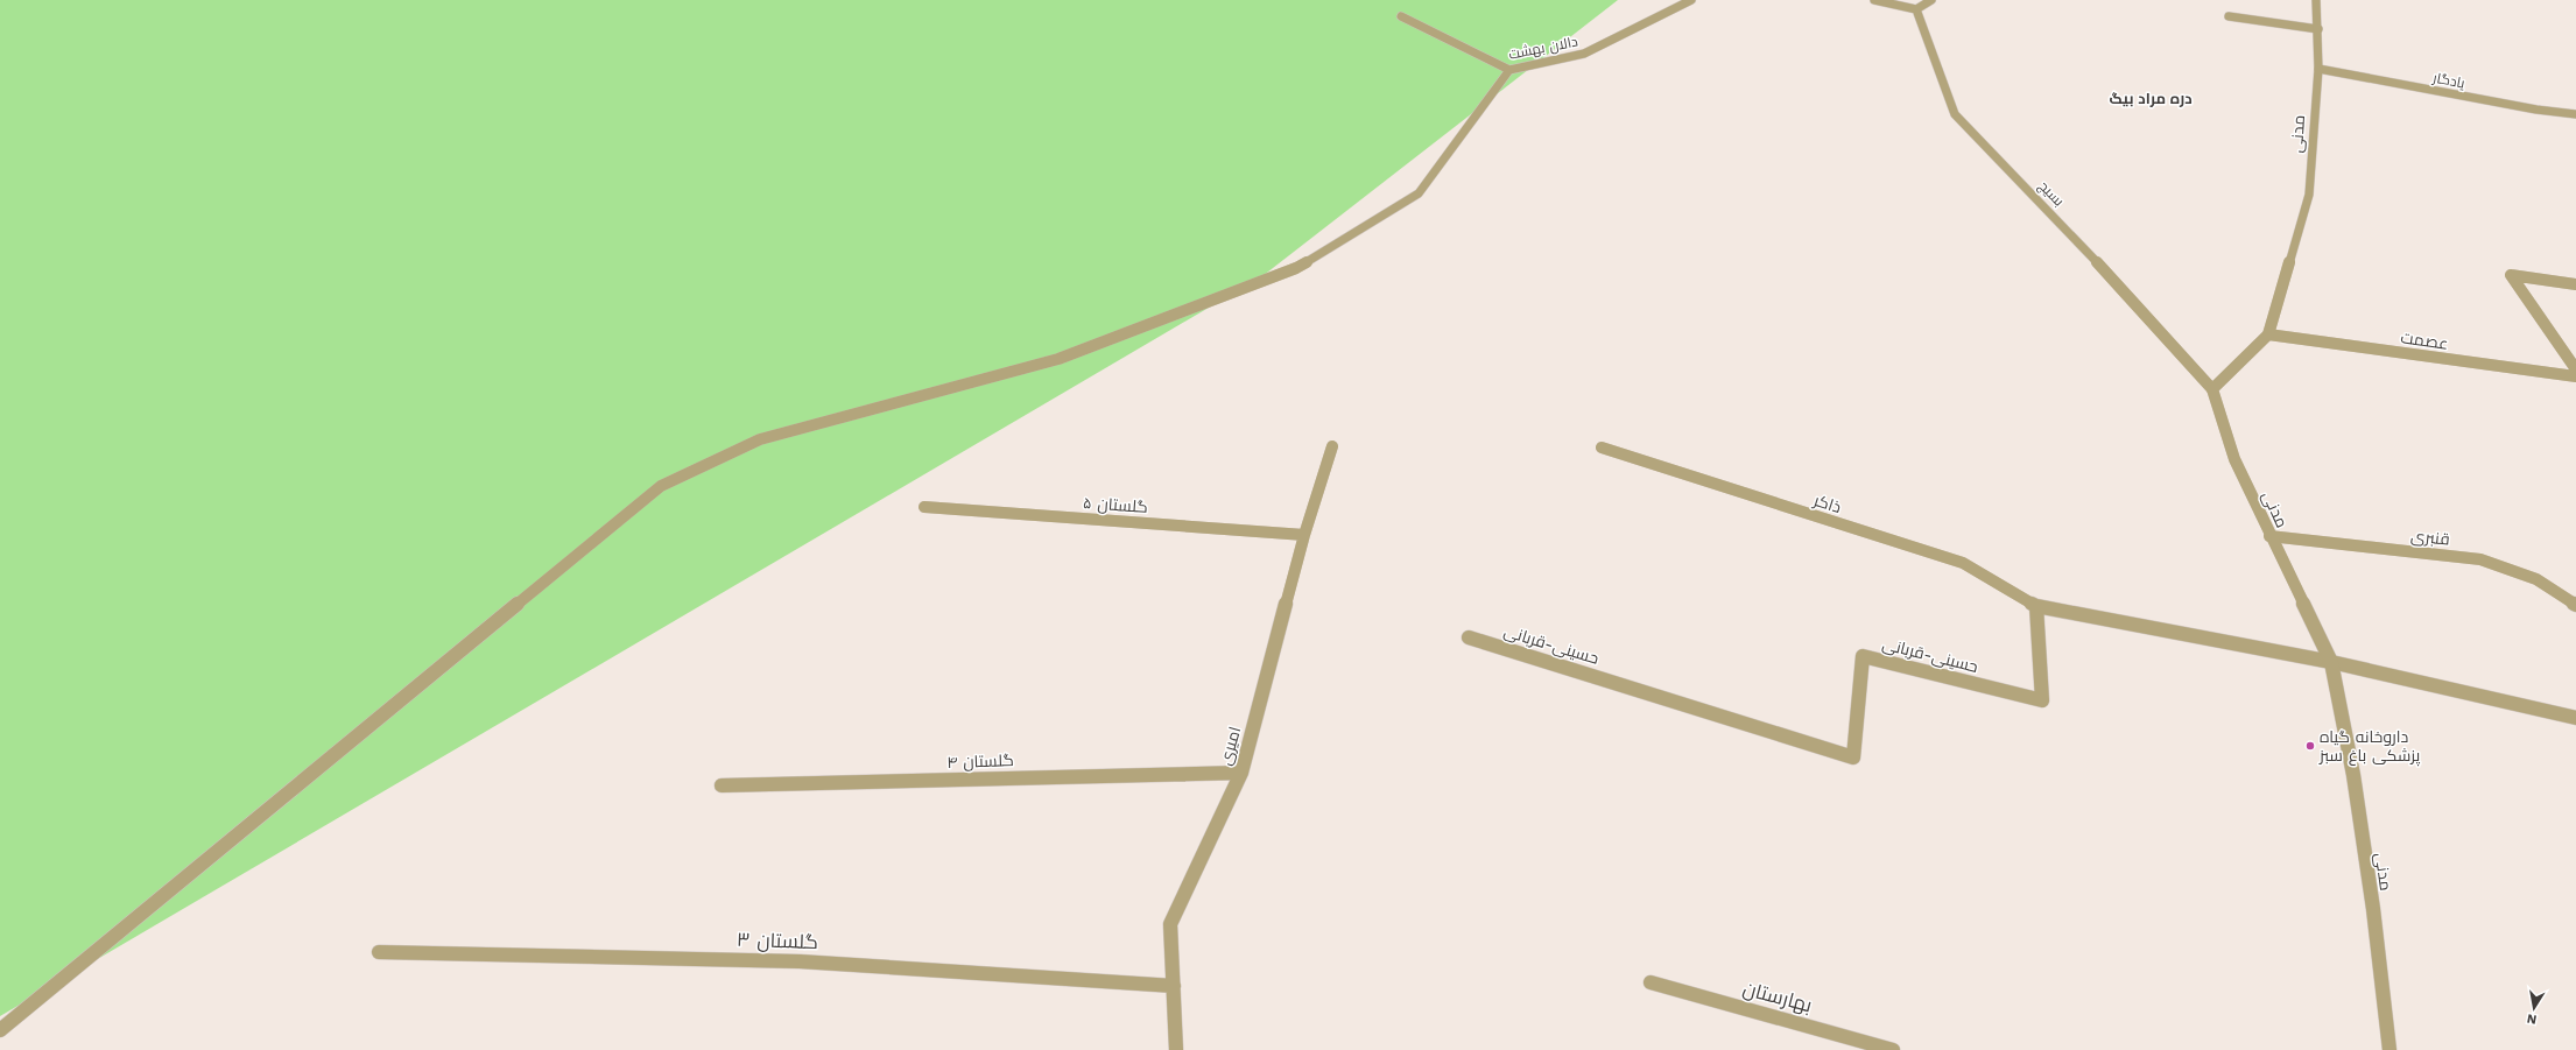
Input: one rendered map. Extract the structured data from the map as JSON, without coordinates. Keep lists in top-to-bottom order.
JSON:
{
  "streets": {
    "street": [
      "دالان بهشت",
      "یادگار",
      "مدنی",
      "بسیج",
      "عصمت",
      "ذاکر",
      "گلستان ۵",
      "قنبری",
      "حسینی-قربانی",
      "امیری",
      "گلستان ۴",
      "گلستان ۳",
      "بهارستان"
    ]
  },
  "crossings": [
    ["یادگار", "مدنی"],
    ["مدنی", "بسیج"],
    ["مدنی", "عصمت"],
    ["مدنی", "قنبری"],
    ["ذاکر", "حسینی-قربانی"],
    ["گلستان ۵", "امیری"],
    ["امیری", "گلستان ۴"],
    ["امیری", "گلستان ۳"]
  ],
  "districts": ["دره مراد بیگ"],
  "places": ["داروخانه گیاه پزشکی باغ سبز"],
  "north": "bottom"
}
